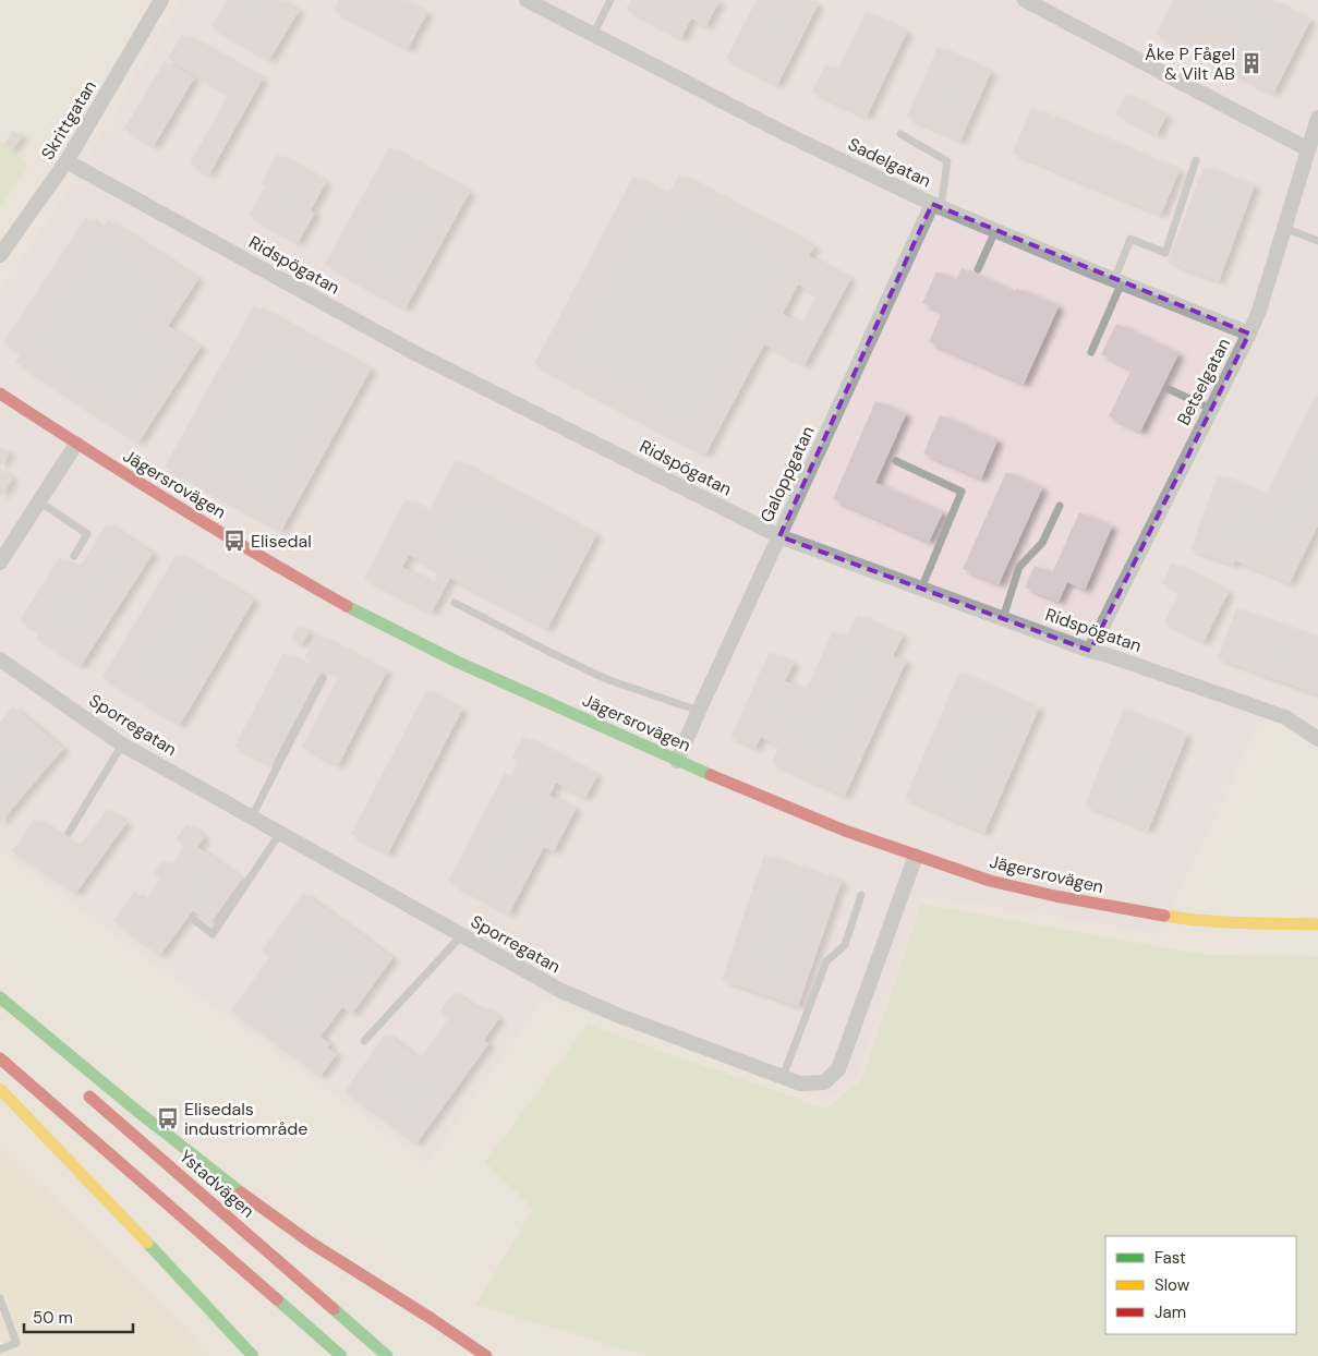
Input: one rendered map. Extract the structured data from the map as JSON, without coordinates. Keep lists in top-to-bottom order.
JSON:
{
  "streets": {
    "main road": ["Jägersrovägen", "Ystadvägen"],
    "street": [
      "Skrittgatan",
      "Sadelgatan",
      "Ridspögatan",
      "Betselgatan",
      "Galoppgatan",
      "Sporregatan"
    ]
  },
  "crossings": [
    ["Skrittgatan", "Ridspögatan"],
    ["Sadelgatan", "Betselgatan"],
    ["Sadelgatan", "Galoppgatan"],
    ["Ridspögatan", "Betselgatan"],
    ["Ridspögatan", "Galoppgatan"],
    ["Galoppgatan", "Jägersrovägen"],
    ["Jägersrovägen", "Sporregatan"]
  ],
  "places": {
    "building": ["Åke P Fågel & Vilt AB"],
    "bus stop": ["Elisedal", "Elisedals industriområde"]
  },
  "legend": ["Fast", "Slow", "Jam"],
  "scale_bar": "50 m"
}
